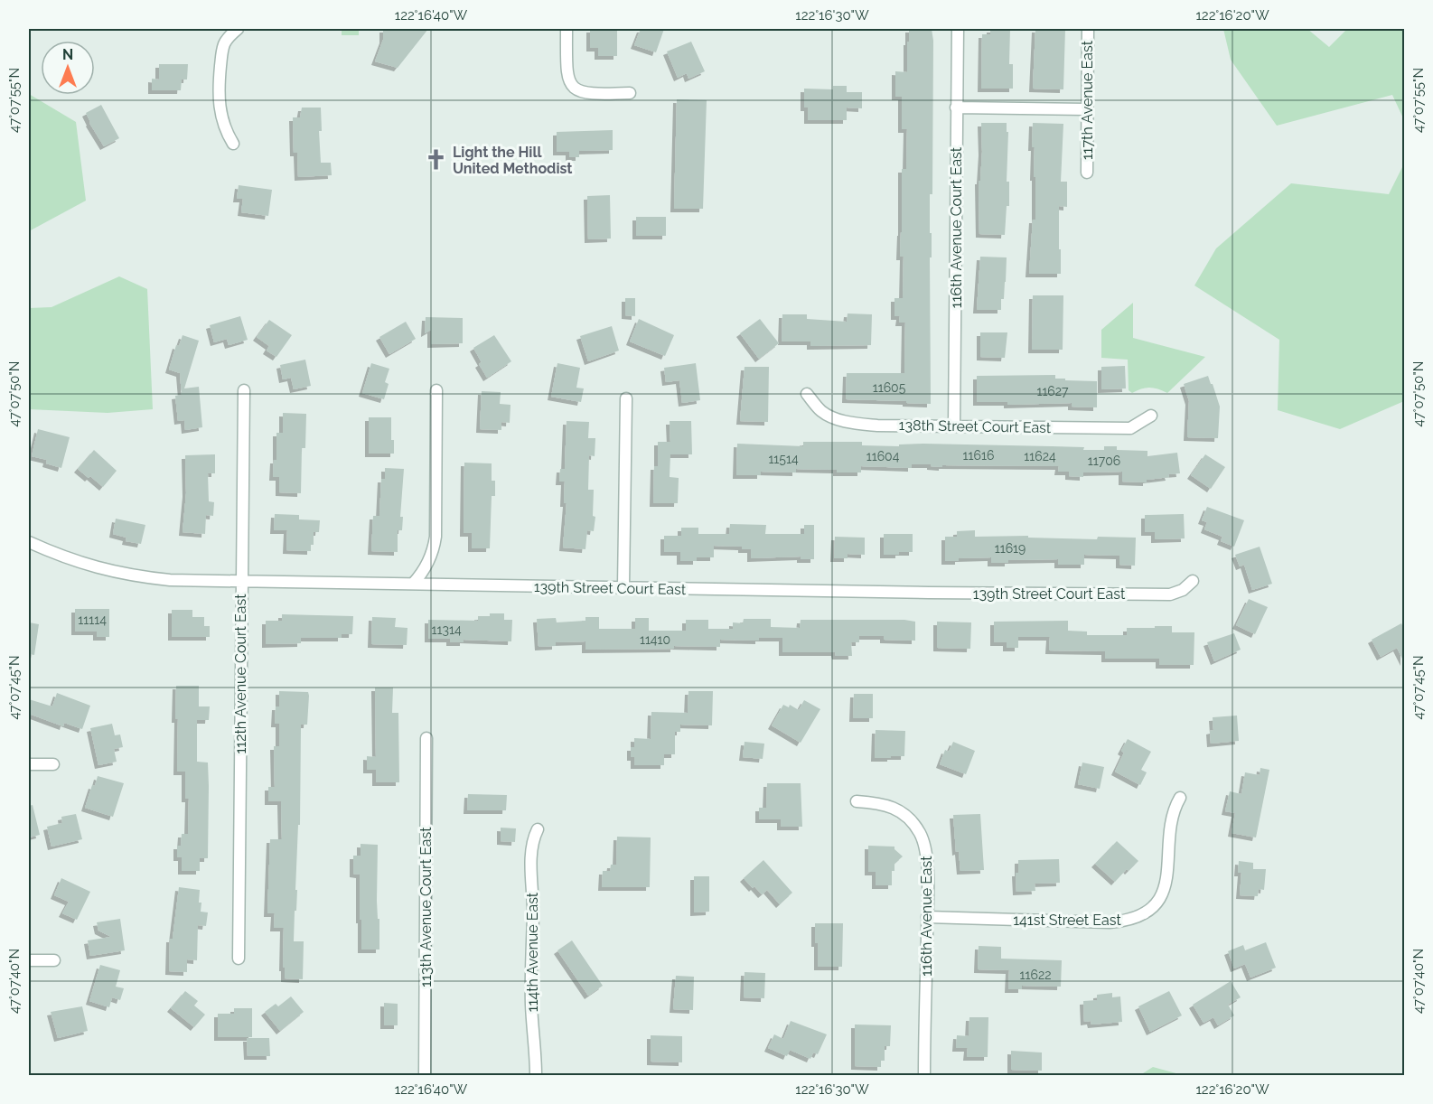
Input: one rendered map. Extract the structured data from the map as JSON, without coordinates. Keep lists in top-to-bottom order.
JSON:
{
  "streets": {
    "street": [
      "117th Avenue East",
      "116th Avenue Court East",
      "138th Street Court East",
      "139th Street Court East",
      "112th Avenue Court East",
      "113th Avenue Court East",
      "116th Avenue East",
      "141st Street East",
      "114th Avenue East"
    ]
  },
  "crossings": [
    ["116th Avenue Court East", "138th Street Court East"],
    ["139th Street Court East", "112th Avenue Court East"],
    ["116th Avenue East", "141st Street East"]
  ],
  "places": {
    "church": ["Light the Hill United Methodist"]
  },
  "house_numbers": [
    "11605",
    "11627",
    "11616",
    "11604",
    "11624",
    "11514",
    "11706",
    "11619",
    "11114",
    "11314",
    "11410",
    "11622"
  ],
  "north": "top",
  "coordinates": [
    "122°16'40\"W",
    "122°16'30\"W",
    "122°16'20\"W",
    "47°07'55\"N",
    "47°07'50\"N",
    "47°07'45\"N",
    "47°07'40\"N"
  ]
}
